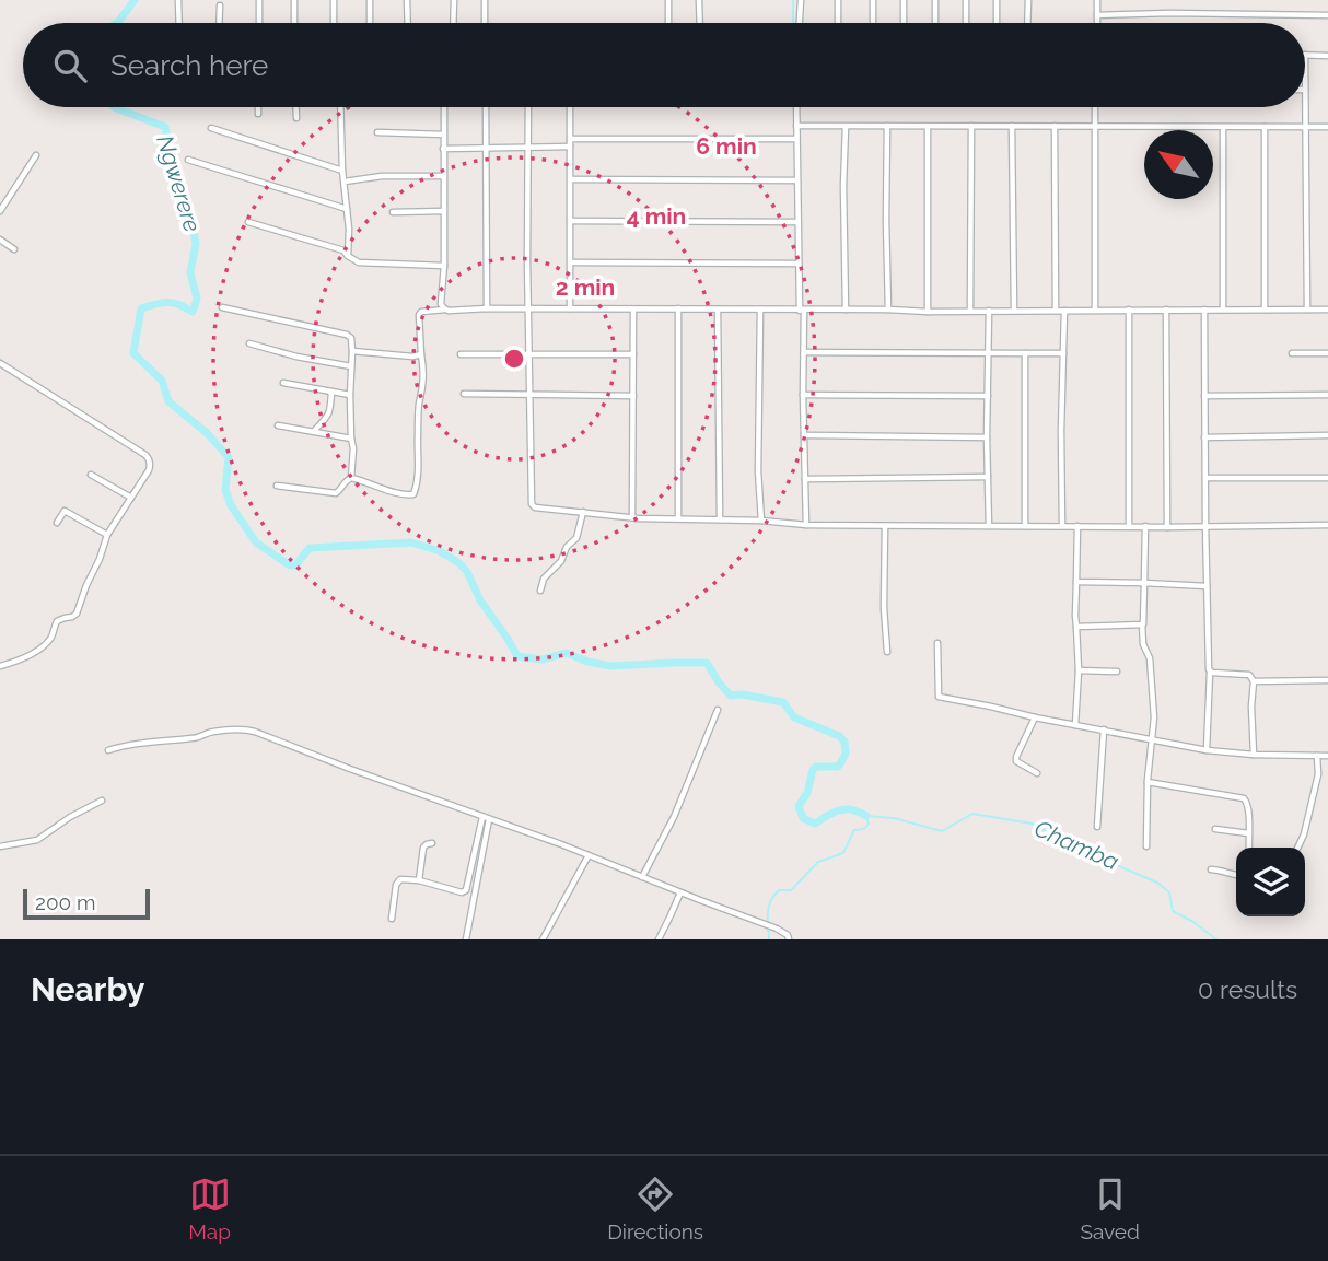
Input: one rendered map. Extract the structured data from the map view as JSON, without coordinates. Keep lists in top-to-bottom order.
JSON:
{
  "water": ["Ngwerere", "Chamba"],
  "scale_bar": "200 m",
  "north": "top left",
  "page": {
    "search": "Search here",
    "scale": "200 m",
    "heading": ["Nearby", "0 results"],
    "nav": ["Map", "Directions", "Saved"]
  },
  "rings": ["6 min", "4 min", "2 min"]
}
